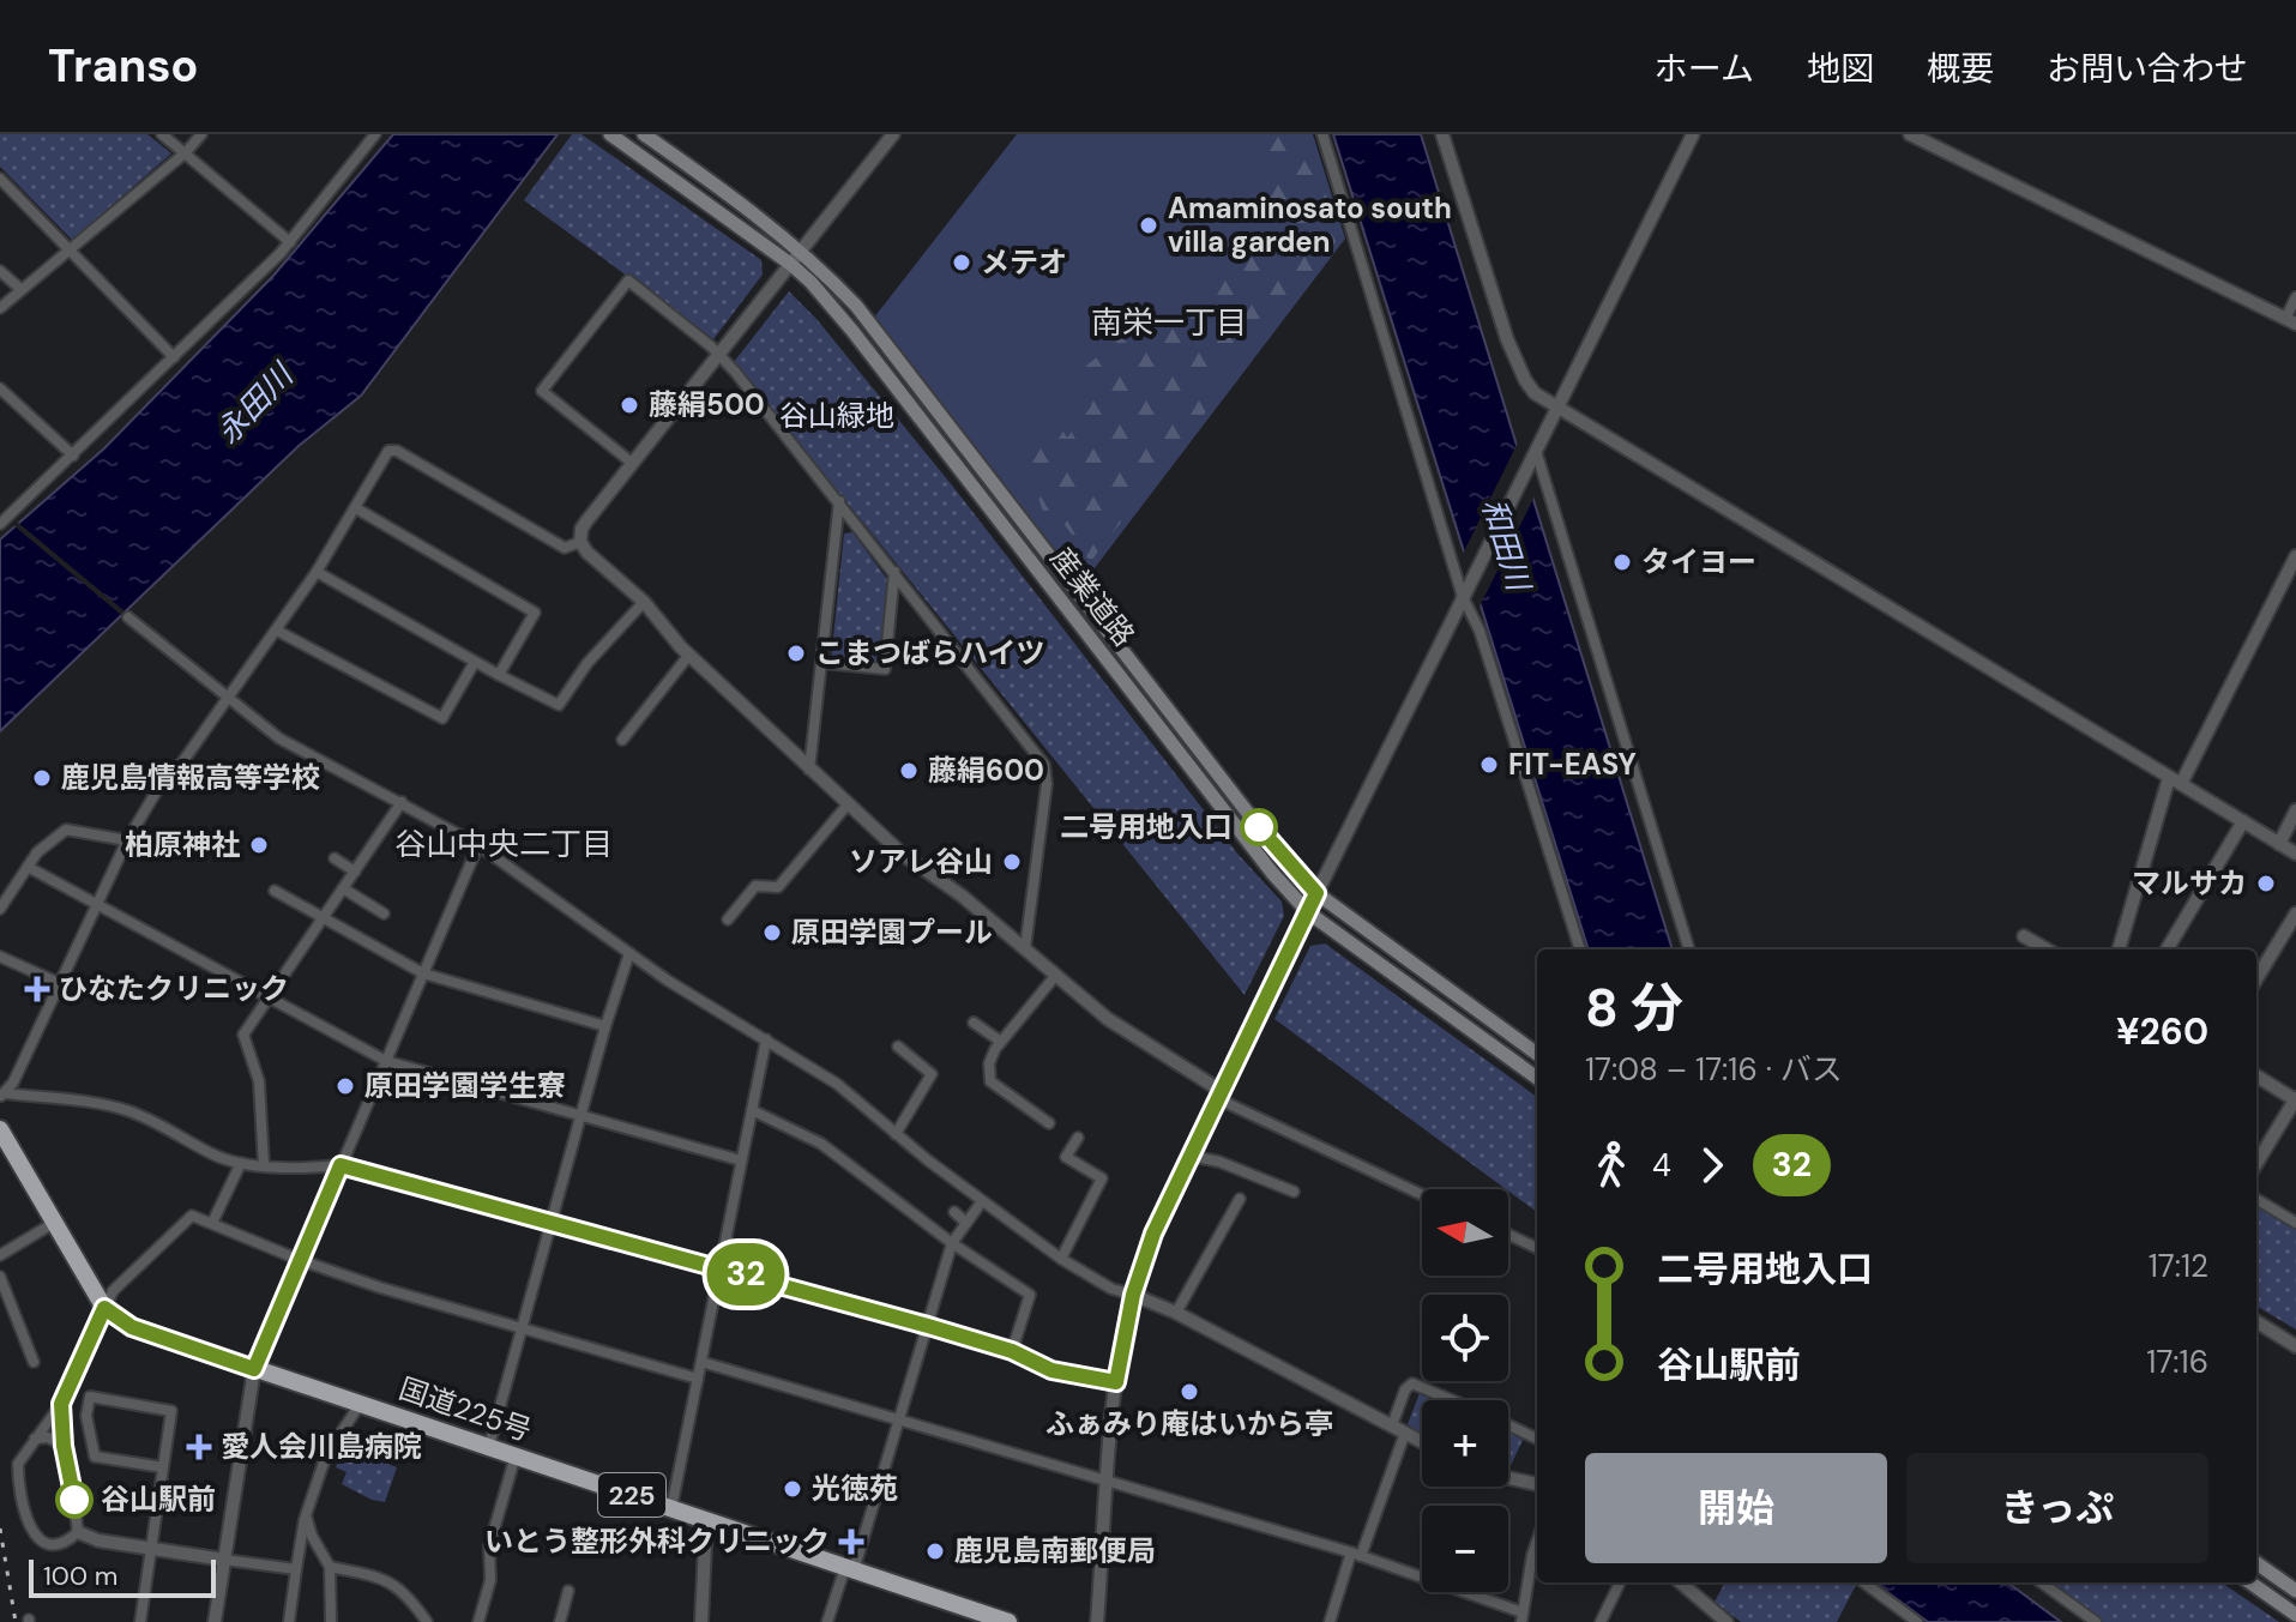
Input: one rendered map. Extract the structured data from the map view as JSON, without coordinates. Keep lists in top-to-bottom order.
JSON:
{
  "streets": {
    "highway": ["国道225号", "225"],
    "main road": ["産業道路"]
  },
  "districts": ["南栄一丁目", "谷山中央二丁目"],
  "water": ["永田川", "和田川"],
  "parks": ["谷山緑地"],
  "places": {
    "other": [
      "Amaminosato south villa garden",
      "メテオ",
      "藤絹500",
      "タイヨー",
      "こまつばらハイツ",
      "FIT-EASY",
      "藤絹600",
      "鹿児島情報高等学校",
      "二号用地入口",
      "柏原神社",
      "ソアレ谷山",
      "マルサカ",
      "原田学園プール",
      "原田学園学生寮",
      "ふぁみり庵はいから亭",
      "光徳苑",
      "谷山駅前",
      "鹿児島南郵便局"
    ],
    "health": ["ひなたクリニック", "愛人会川島病院", "いとう整形外科クリニック"]
  },
  "lines": ["bus line 32"],
  "scale_bar": "100 m",
  "north": "left",
  "page": {
    "header": "Transo",
    "nav": [
      "ホーム",
      "地図",
      "概要",
      "お問い合わせ"
    ],
    "on_map": "32",
    "heading": ["8 分", "17:08 – 17:16 · バス", "¥260"],
    "legs": ["4", "32"],
    "map_buttons": ["+", "−"],
    "list": [
      {
        "name": "二号用地入口",
        "value": "17:12"
      },
      {
        "name": "谷山駅前",
        "value": "17:16"
      }
    ],
    "buttons": ["開始", "きっぷ"],
    "scale": "100 m"
  }
}
